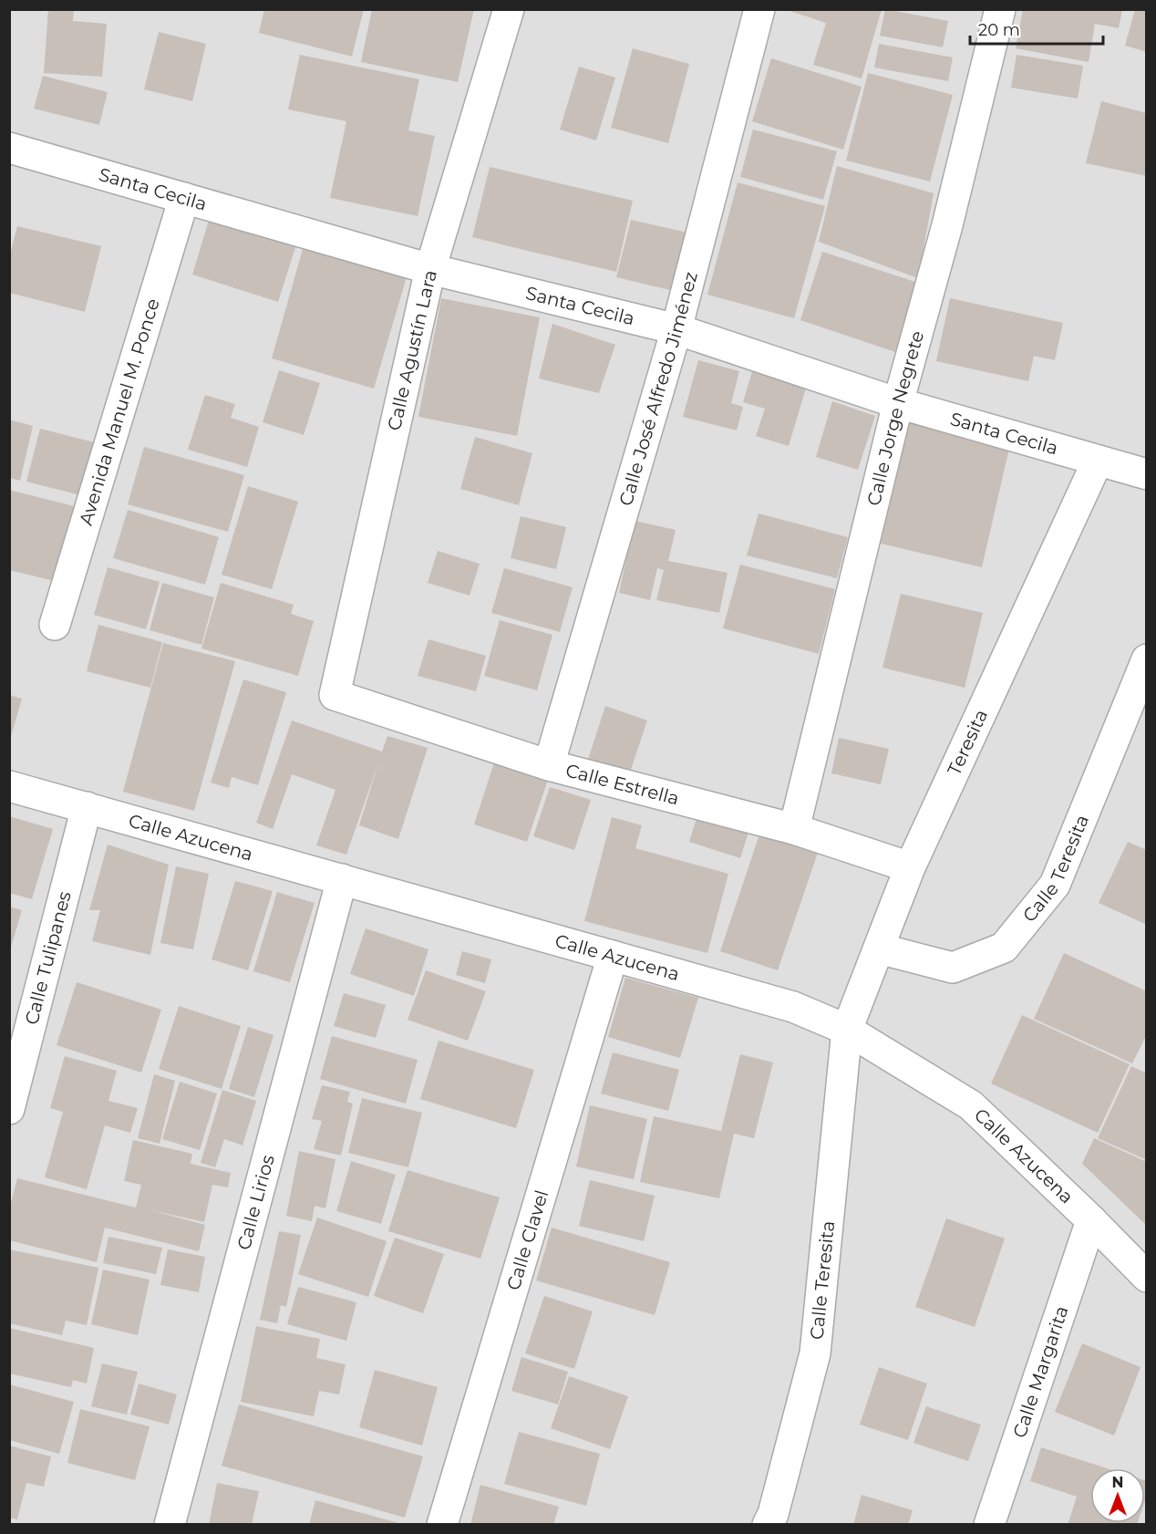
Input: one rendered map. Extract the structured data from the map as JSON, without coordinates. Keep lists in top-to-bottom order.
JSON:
{
  "streets": {
    "street": [
      "Santa Cecila",
      "Calle Agustín Lara",
      "Calle José Alfredo Jiménez",
      "Avenida Manuel M. Ponce",
      "Calle Jorge Negrete",
      "Teresita",
      "Calle Estrella",
      "Calle Azucena",
      "Calle Teresita",
      "Calle Tulipanes",
      "Calle Lirios",
      "Calle Clavel",
      "Calle Margarita"
    ]
  },
  "crossings": [
    ["Santa Cecila", "Calle Agustín Lara"],
    ["Santa Cecila", "Calle José Alfredo Jiménez"],
    ["Santa Cecila", "Avenida Manuel M. Ponce"],
    ["Santa Cecila", "Calle Jorge Negrete"],
    ["Santa Cecila", "Teresita"],
    ["Calle Agustín Lara", "Calle Estrella"],
    ["Calle José Alfredo Jiménez", "Calle Estrella"],
    ["Calle Jorge Negrete", "Calle Estrella"],
    ["Teresita", "Calle Estrella"],
    ["Teresita", "Calle Azucena"],
    ["Teresita", "Calle Teresita"],
    ["Calle Azucena", "Calle Teresita"],
    ["Calle Azucena", "Calle Tulipanes"],
    ["Calle Azucena", "Calle Lirios"],
    ["Calle Azucena", "Calle Clavel"],
    ["Calle Azucena", "Calle Margarita"]
  ],
  "scale_bar": "20 m",
  "north": "top"
}
